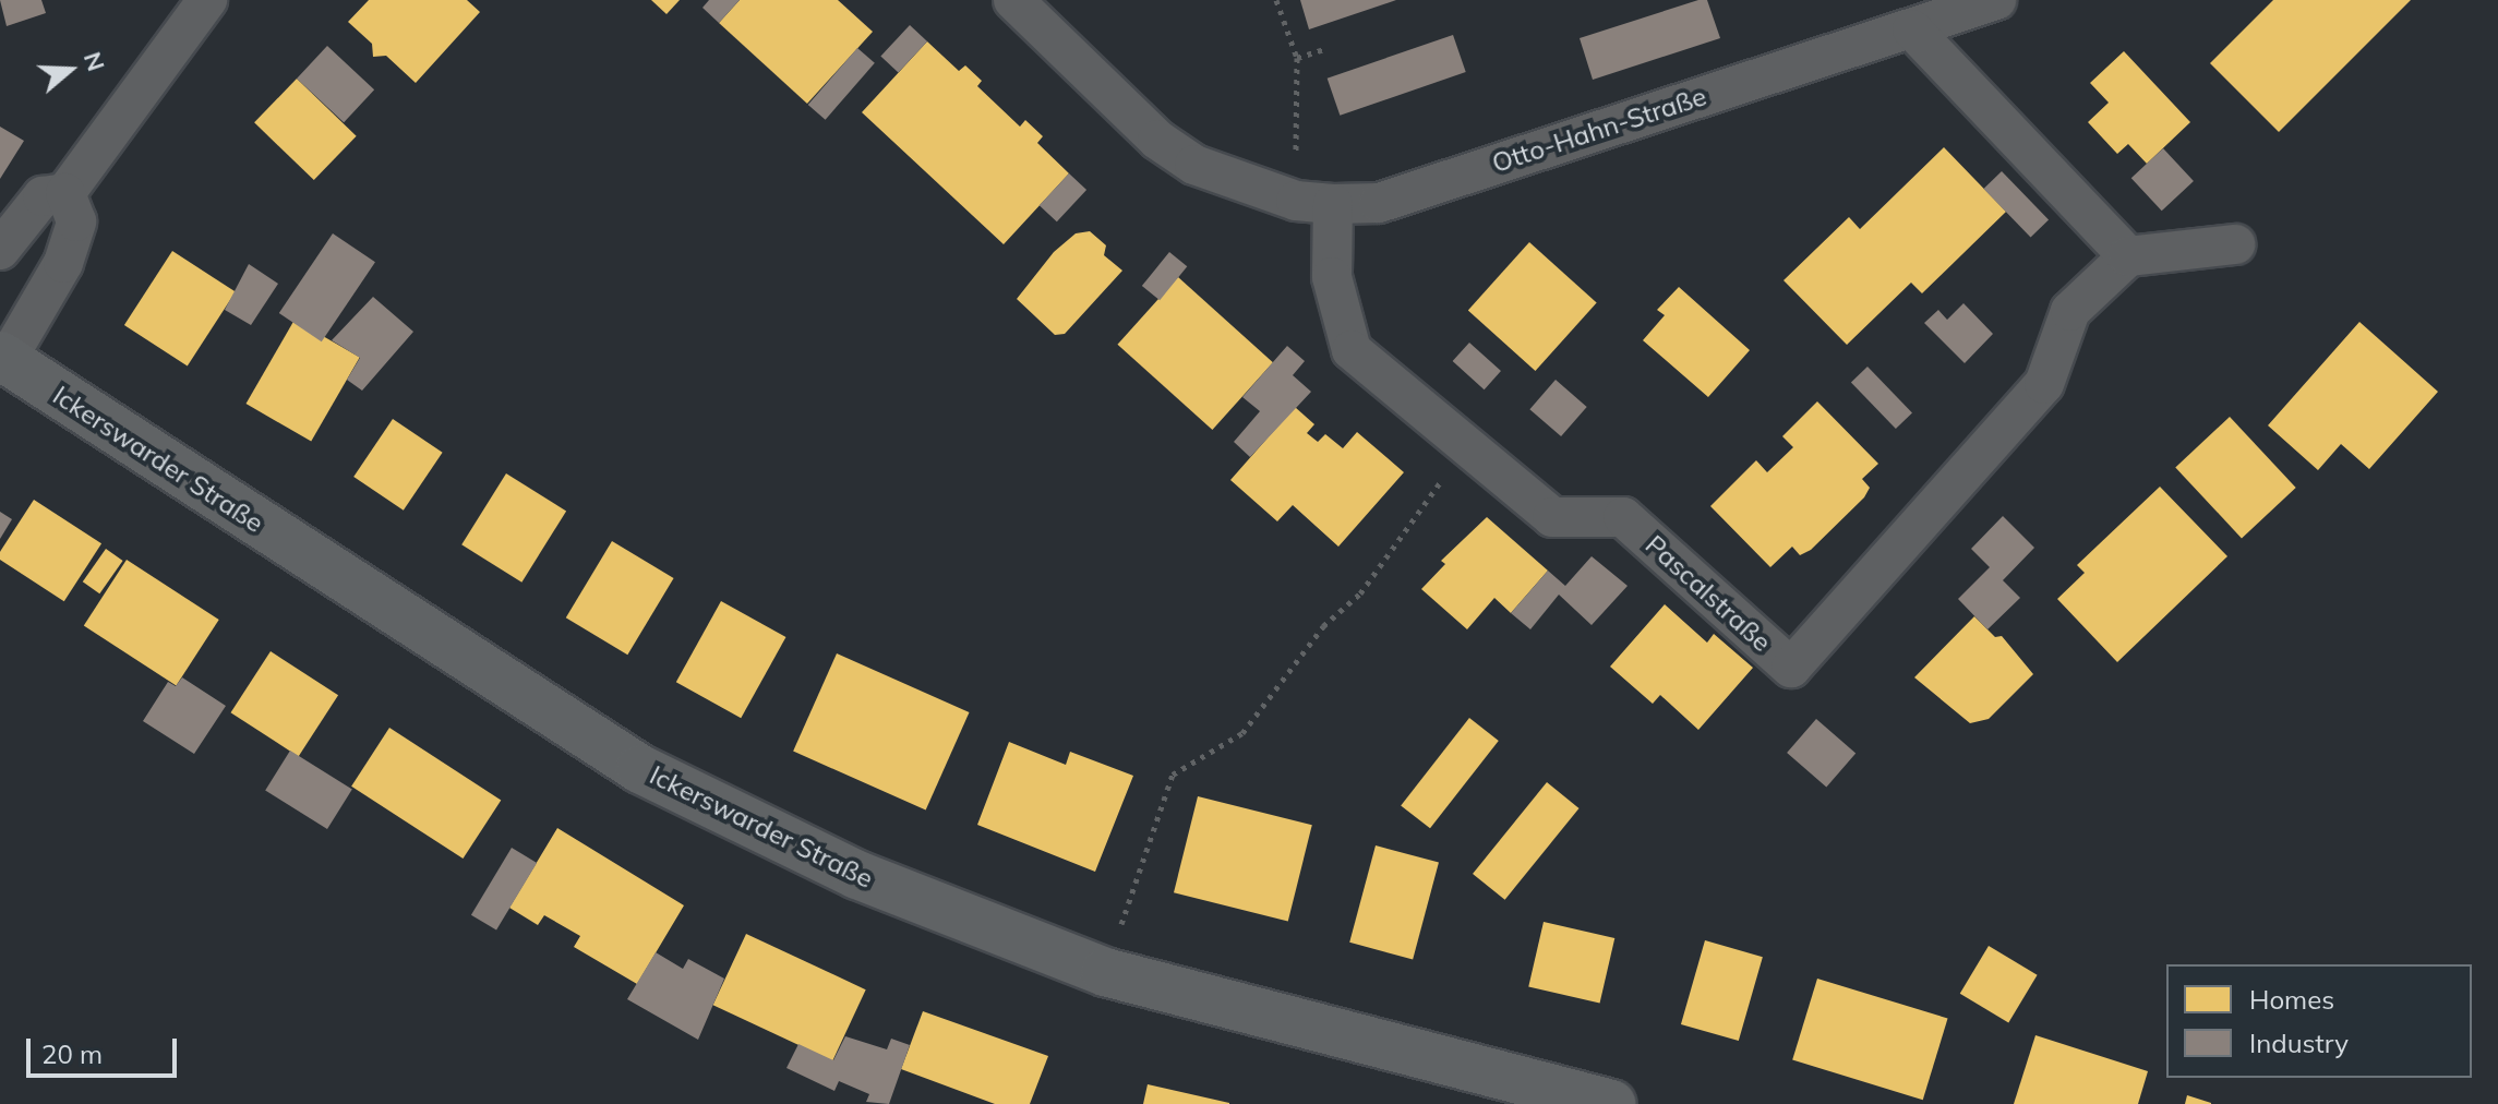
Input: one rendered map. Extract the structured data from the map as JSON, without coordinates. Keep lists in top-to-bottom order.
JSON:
{
  "streets": {
    "main road": ["Ickerswarder Straße"],
    "street": ["Otto-Hahn-Straße", "Pascalstraße"]
  },
  "crossings": [
    ["Otto-Hahn-Straße", "Pascalstraße"]
  ],
  "legend": ["Homes", "Industry"],
  "scale_bar": "20 m",
  "north": "right"
}
